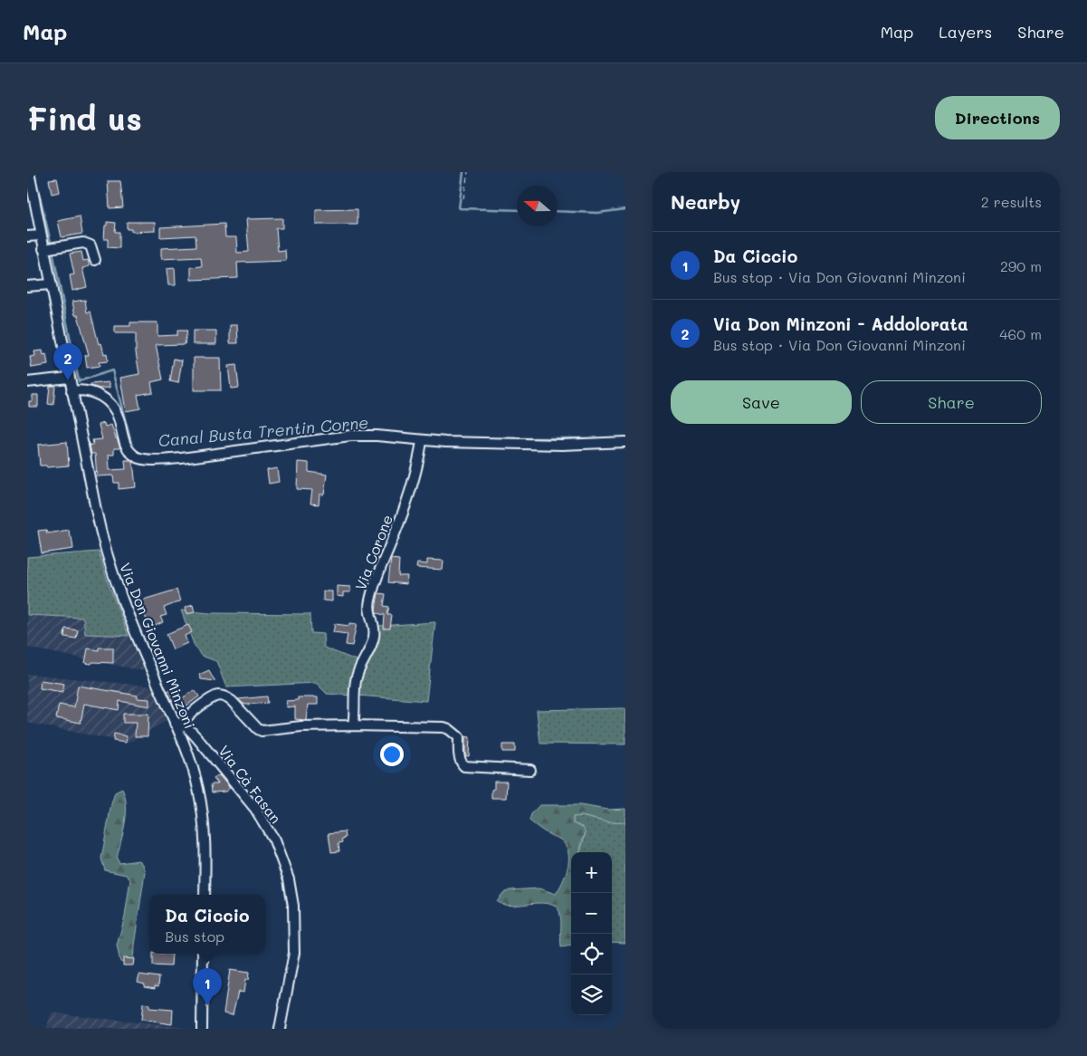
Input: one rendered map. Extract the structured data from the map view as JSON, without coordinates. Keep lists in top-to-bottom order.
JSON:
{
  "streets": {
    "street": ["Via Corone", "Via Don Giovanni Minzoni", "Via Cà Fasan"]
  },
  "crossings": [
    ["Via Don Giovanni Minzoni", "Via Cà Fasan"]
  ],
  "water": ["Canal Busta Trentin Corne"],
  "north": "left",
  "page": {
    "header": "Map",
    "nav": ["Map", "Layers", "Share"],
    "buttons": [
      "Directions",
      ["Save", "Share"]
    ],
    "title": "Find us",
    "heading": ["Nearby", "2 results"],
    "list": [
      {
        "mark": "1",
        "name": "Da Ciccio",
        "note": "Bus stop · Via Don Giovanni Minzoni",
        "value": "290 m"
      },
      {
        "mark": "2",
        "name": "Via Don Minzoni - Addolorata",
        "note": "Bus stop · Via Don Giovanni Minzoni",
        "value": "460 m"
      }
    ],
    "pins": ["2", "1"],
    "map_buttons": ["+", "−"],
    "popup": ["Da Ciccio", "Bus stop"]
  }
}
